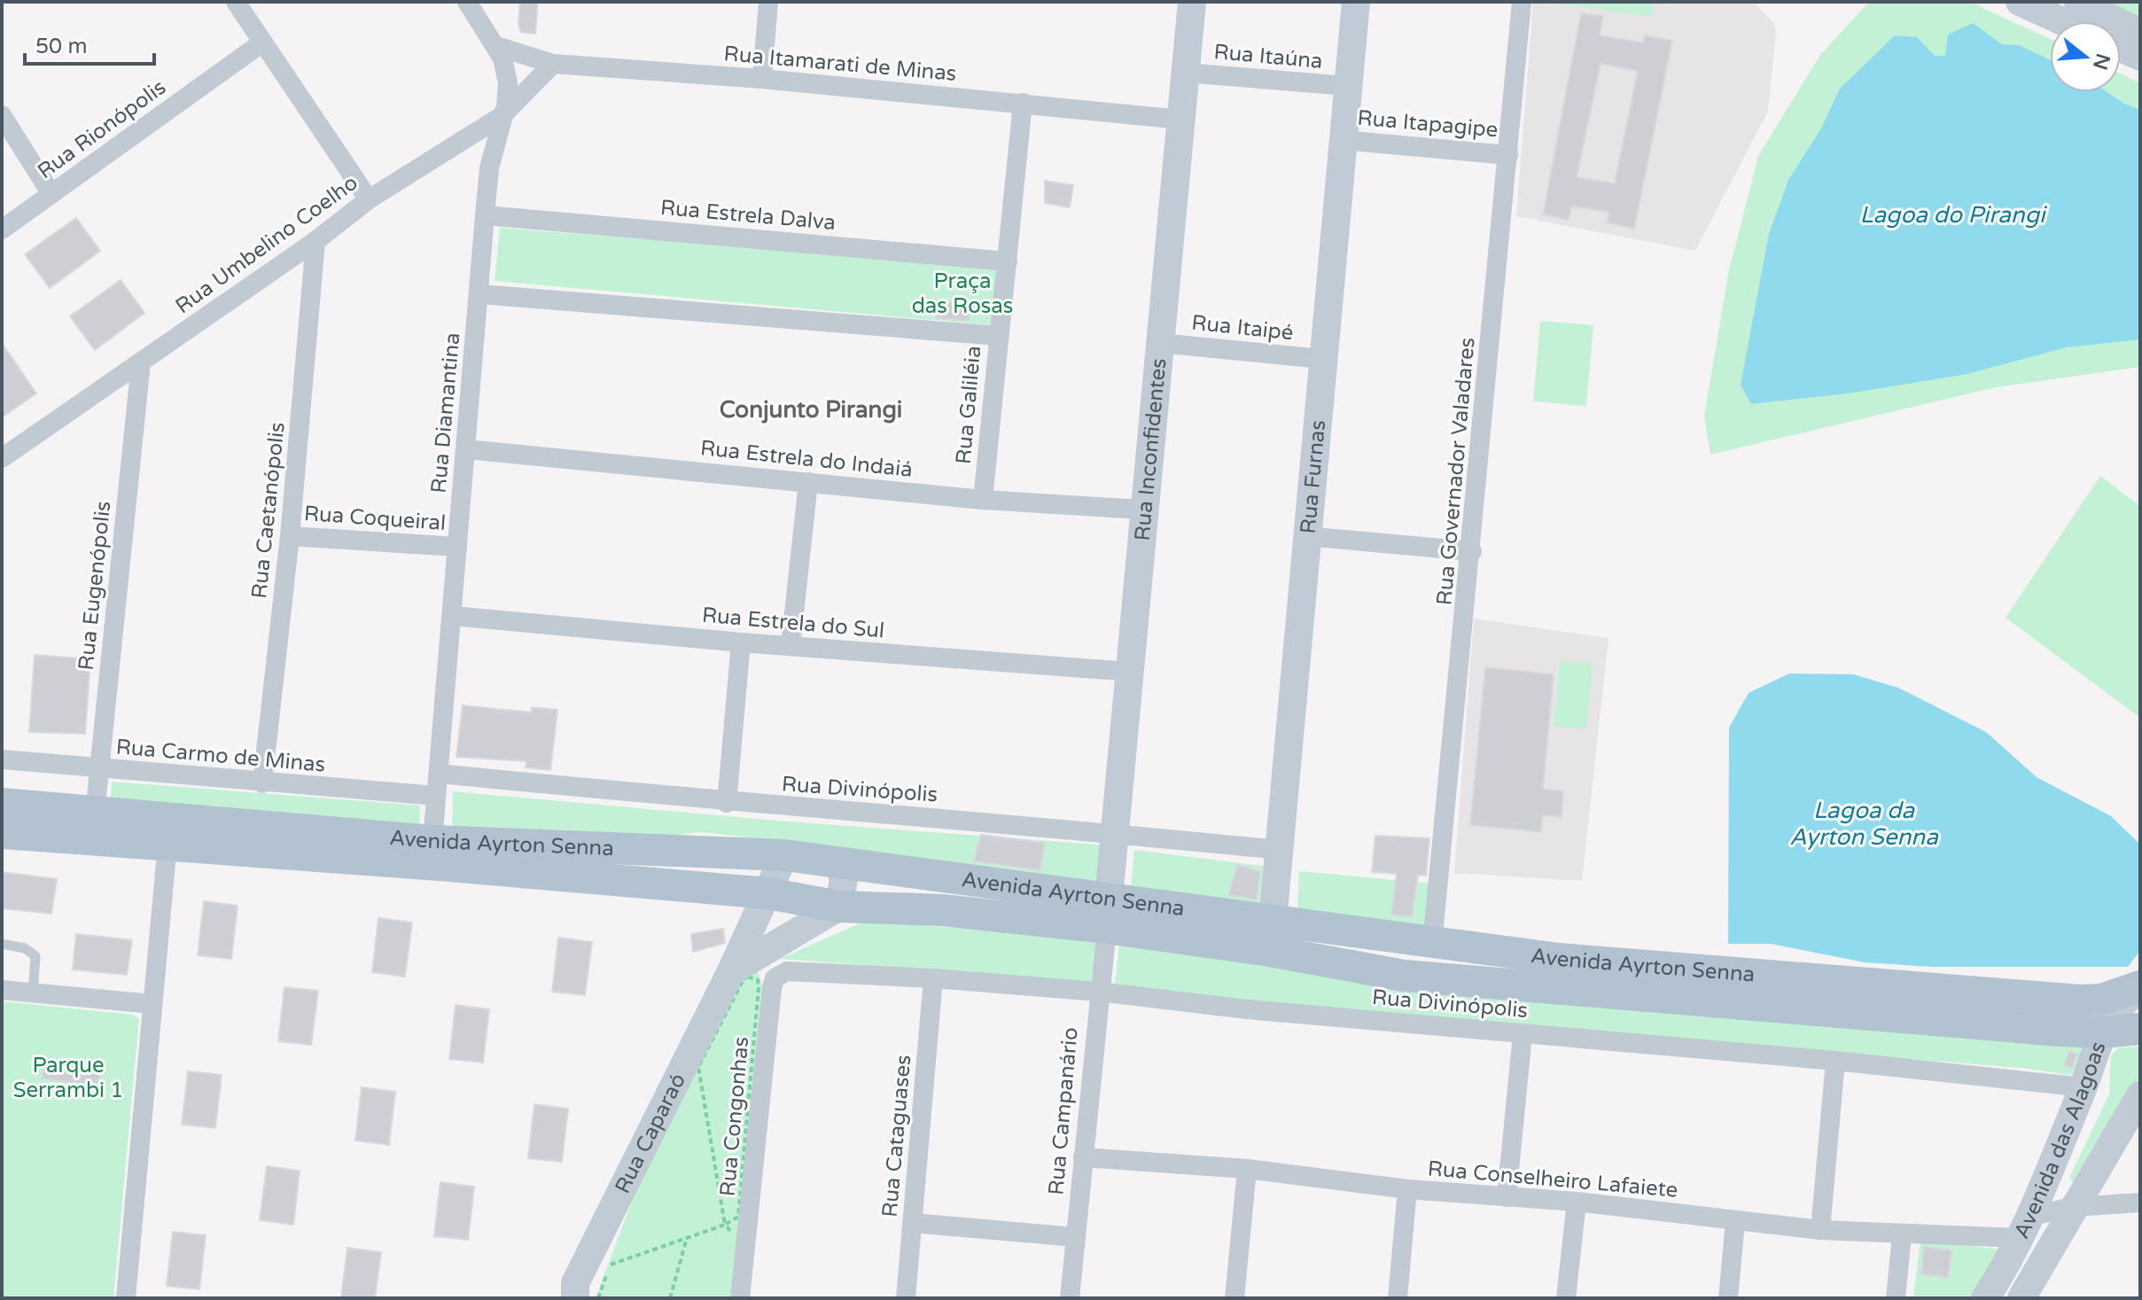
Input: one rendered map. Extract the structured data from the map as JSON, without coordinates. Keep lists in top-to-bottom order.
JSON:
{
  "streets": {
    "main road": ["Avenida Ayrton Senna"],
    "street": [
      "Rua Itaúna",
      "Rua Itamarati de Minas",
      "Rua Itapagipe",
      "Rua Rionópolis",
      "Rua Estrela Dalva",
      "Rua Umbelino Coelho",
      "Rua Itaipé",
      "Rua Galiléia",
      "Rua Diamantina",
      "Rua Inconfidentes",
      "Rua Estrela do Indaiá",
      "Rua Governador Valadares",
      "Rua Furnas",
      "Rua Caetanópolis",
      "Rua Coqueiral",
      "Rua Eugenópolis",
      "Rua Estrela do Sul",
      "Rua Carmo de Minas",
      "Rua Divinópolis",
      "Rua Campanário",
      "Rua Congonhas",
      "Rua Caparaó",
      "Rua Cataguases",
      "Avenida das Alagoas",
      "Rua Conselheiro Lafaiete"
    ]
  },
  "crossings": [
    ["Rua Itaúna", "Rua Inconfidentes"],
    ["Rua Itaúna", "Rua Furnas"],
    ["Rua Itamarati de Minas", "Rua Umbelino Coelho"],
    ["Rua Itamarati de Minas", "Rua Galiléia"],
    ["Rua Itamarati de Minas", "Rua Diamantina"],
    ["Rua Itamarati de Minas", "Rua Inconfidentes"],
    ["Rua Itapagipe", "Rua Governador Valadares"],
    ["Rua Itapagipe", "Rua Furnas"],
    ["Rua Estrela Dalva", "Rua Galiléia"],
    ["Rua Estrela Dalva", "Rua Diamantina"],
    ["Rua Umbelino Coelho", "Rua Diamantina"],
    ["Rua Umbelino Coelho", "Rua Caetanópolis"],
    ["Rua Umbelino Coelho", "Rua Eugenópolis"],
    ["Rua Itaipé", "Rua Inconfidentes"],
    ["Rua Itaipé", "Rua Furnas"],
    ["Rua Galiléia", "Rua Estrela do Indaiá"],
    ["Rua Diamantina", "Rua Estrela do Indaiá"],
    ["Rua Diamantina", "Rua Coqueiral"],
    ["Rua Diamantina", "Rua Estrela do Sul"],
    ["Rua Diamantina", "Rua Carmo de Minas"],
    ["Rua Diamantina", "Rua Divinópolis"],
    ["Rua Diamantina", "Avenida Ayrton Senna"],
    ["Rua Inconfidentes", "Rua Estrela do Indaiá"],
    ["Rua Inconfidentes", "Rua Estrela do Sul"],
    ["Rua Inconfidentes", "Rua Divinópolis"],
    ["Rua Inconfidentes", "Avenida Ayrton Senna"],
    ["Rua Inconfidentes", "Rua Campanário"],
    ["Rua Governador Valadares", "Avenida Ayrton Senna"],
    ["Rua Furnas", "Rua Divinópolis"],
    ["Rua Furnas", "Avenida Ayrton Senna"],
    ["Rua Caetanópolis", "Rua Coqueiral"],
    ["Rua Caetanópolis", "Rua Carmo de Minas"],
    ["Rua Eugenópolis", "Rua Carmo de Minas"],
    ["Rua Eugenópolis", "Avenida Ayrton Senna"],
    ["Rua Divinópolis", "Rua Campanário"],
    ["Rua Divinópolis", "Rua Congonhas"],
    ["Rua Divinópolis", "Rua Cataguases"],
    ["Rua Divinópolis", "Avenida das Alagoas"],
    ["Avenida Ayrton Senna", "Rua Campanário"],
    ["Avenida Ayrton Senna", "Rua Caparaó"],
    ["Avenida Ayrton Senna", "Avenida das Alagoas"],
    ["Rua Campanário", "Rua Conselheiro Lafaiete"],
    ["Avenida das Alagoas", "Rua Conselheiro Lafaiete"]
  ],
  "districts": ["Conjunto Pirangi"],
  "water": ["Lagoa do Pirangi", "Lagoa da Ayrton Senna"],
  "parks": ["Praça das Rosas", "Parque Serrambi 1"],
  "scale_bar": "50 m",
  "north": "right"
}
